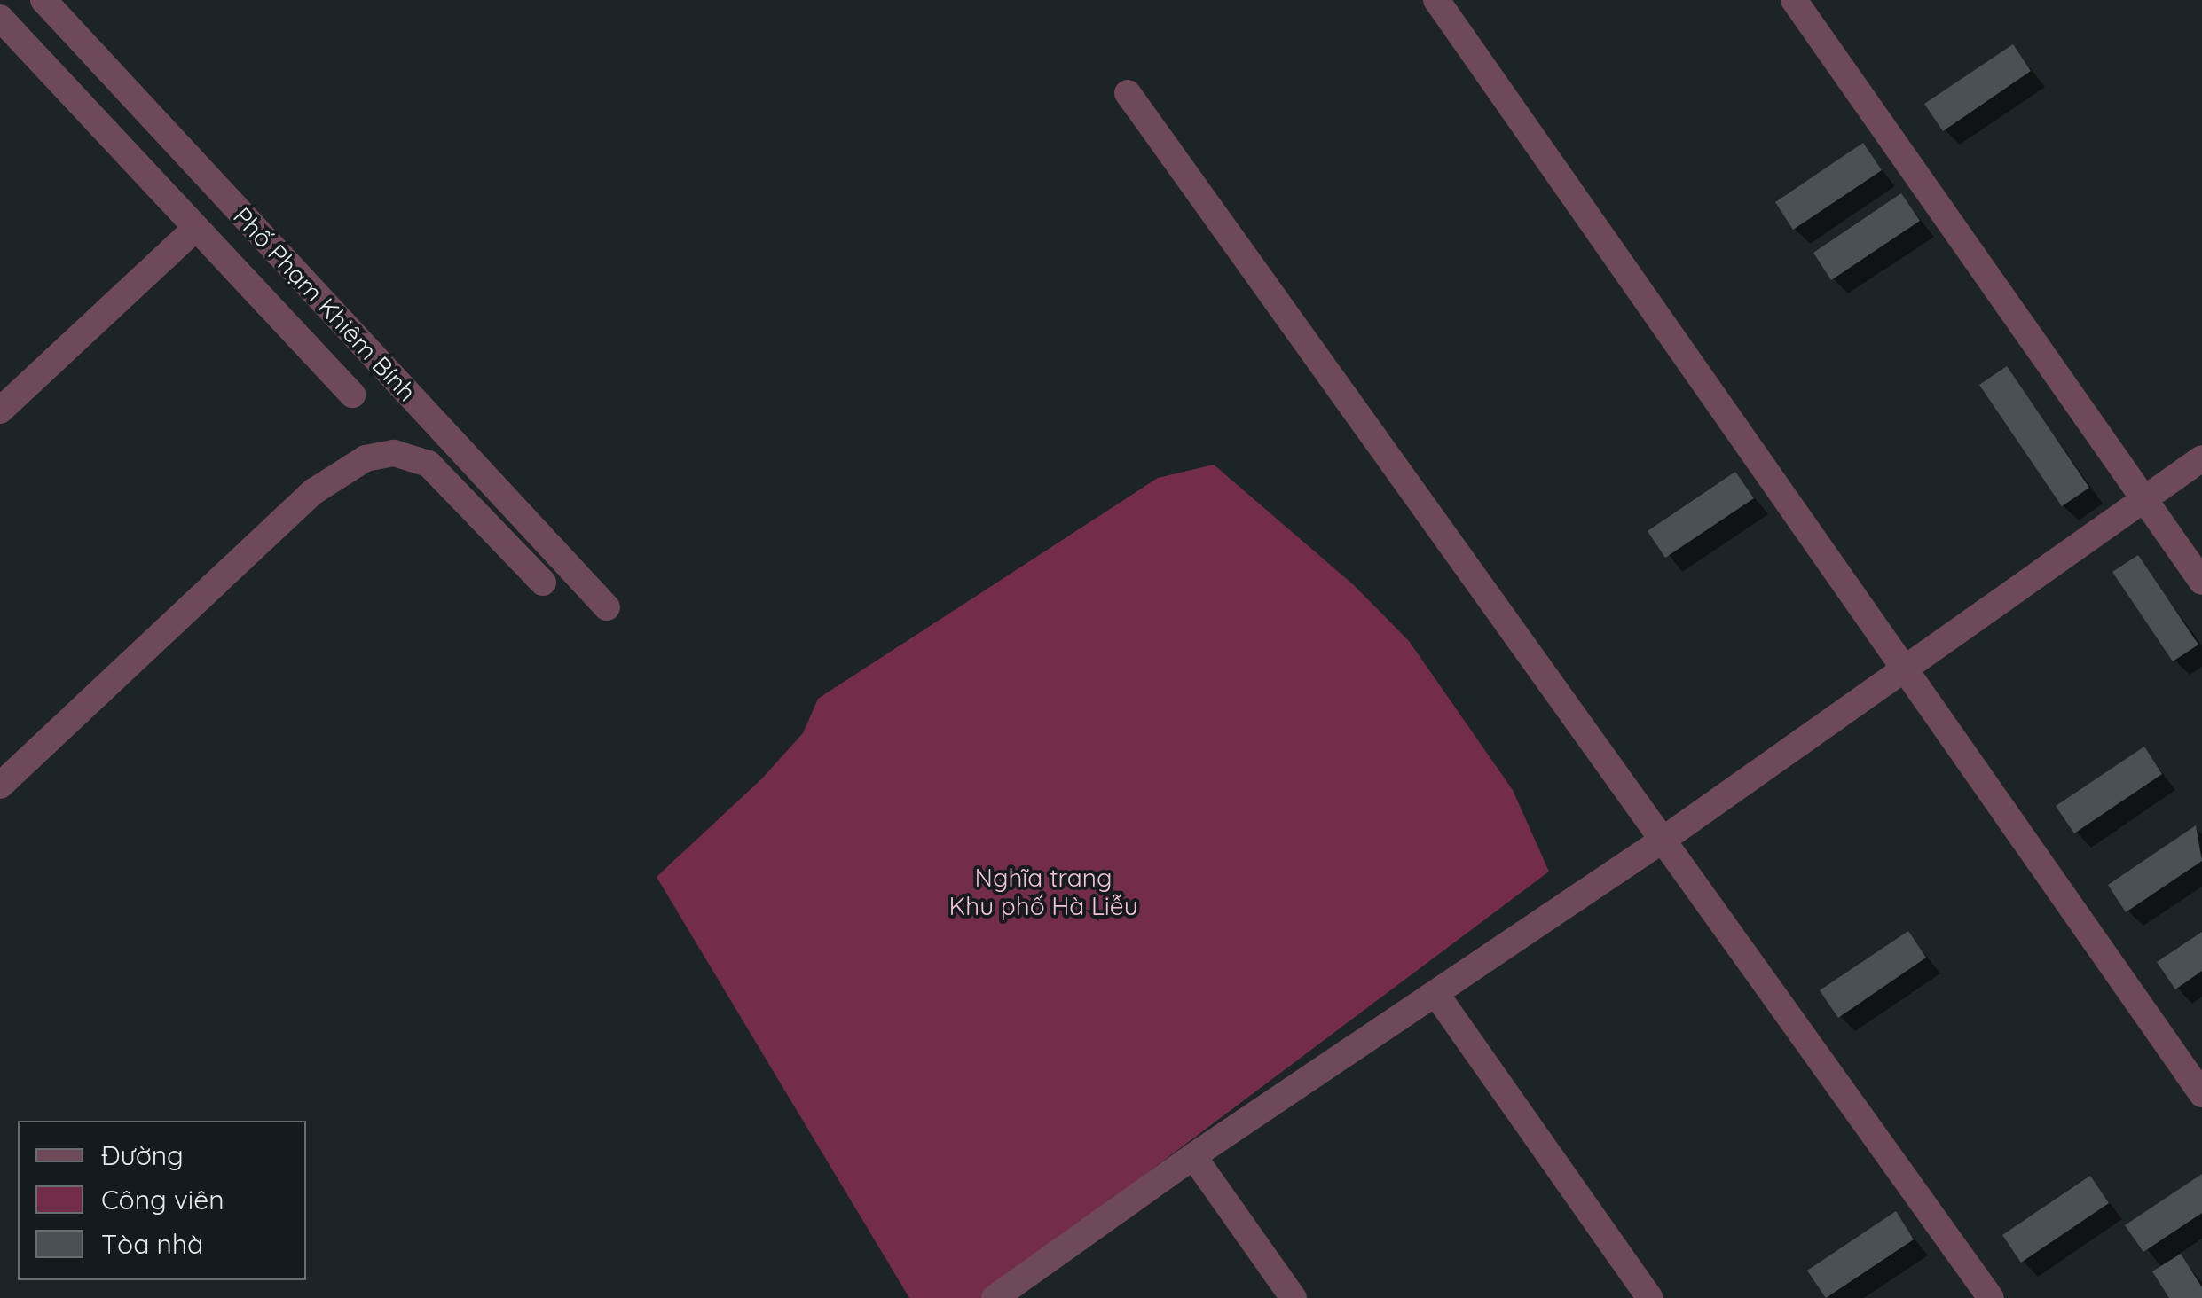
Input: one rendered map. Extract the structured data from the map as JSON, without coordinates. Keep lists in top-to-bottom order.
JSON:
{
  "streets": {
    "street": ["Phố Phạm Khiêm Bính"]
  },
  "parks": ["Nghĩa trang Khu phố Hà Liễu"],
  "legend": ["Đường", "Công viên", "Tòa nhà"]
}
